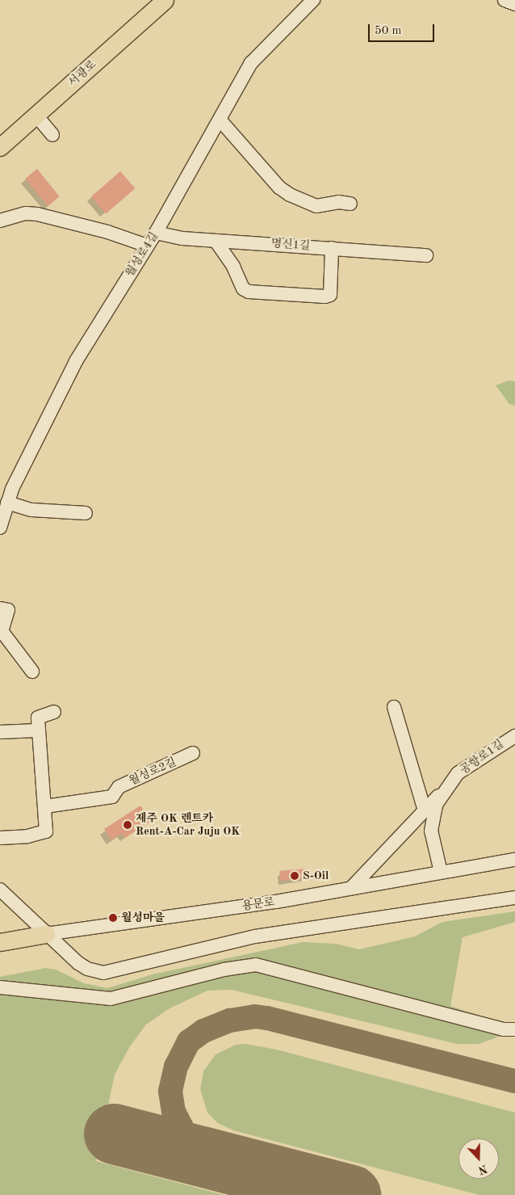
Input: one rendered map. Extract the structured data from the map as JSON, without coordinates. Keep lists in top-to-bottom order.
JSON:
{
  "streets": {
    "main road": ["서광로", "용문로"],
    "street": [
      "명신1길",
      "월성로4길",
      "공항로1길",
      "월성로2길"
    ]
  },
  "crossings": [
    ["명신1길", "월성로4길"],
    ["공항로1길", "용문로"]
  ],
  "places": ["제주 OK 렌트카 Rent-A-Car Juju OK", "S-Oil", "월성마을"],
  "scale_bar": "50 m",
  "north": "bottom"
}
